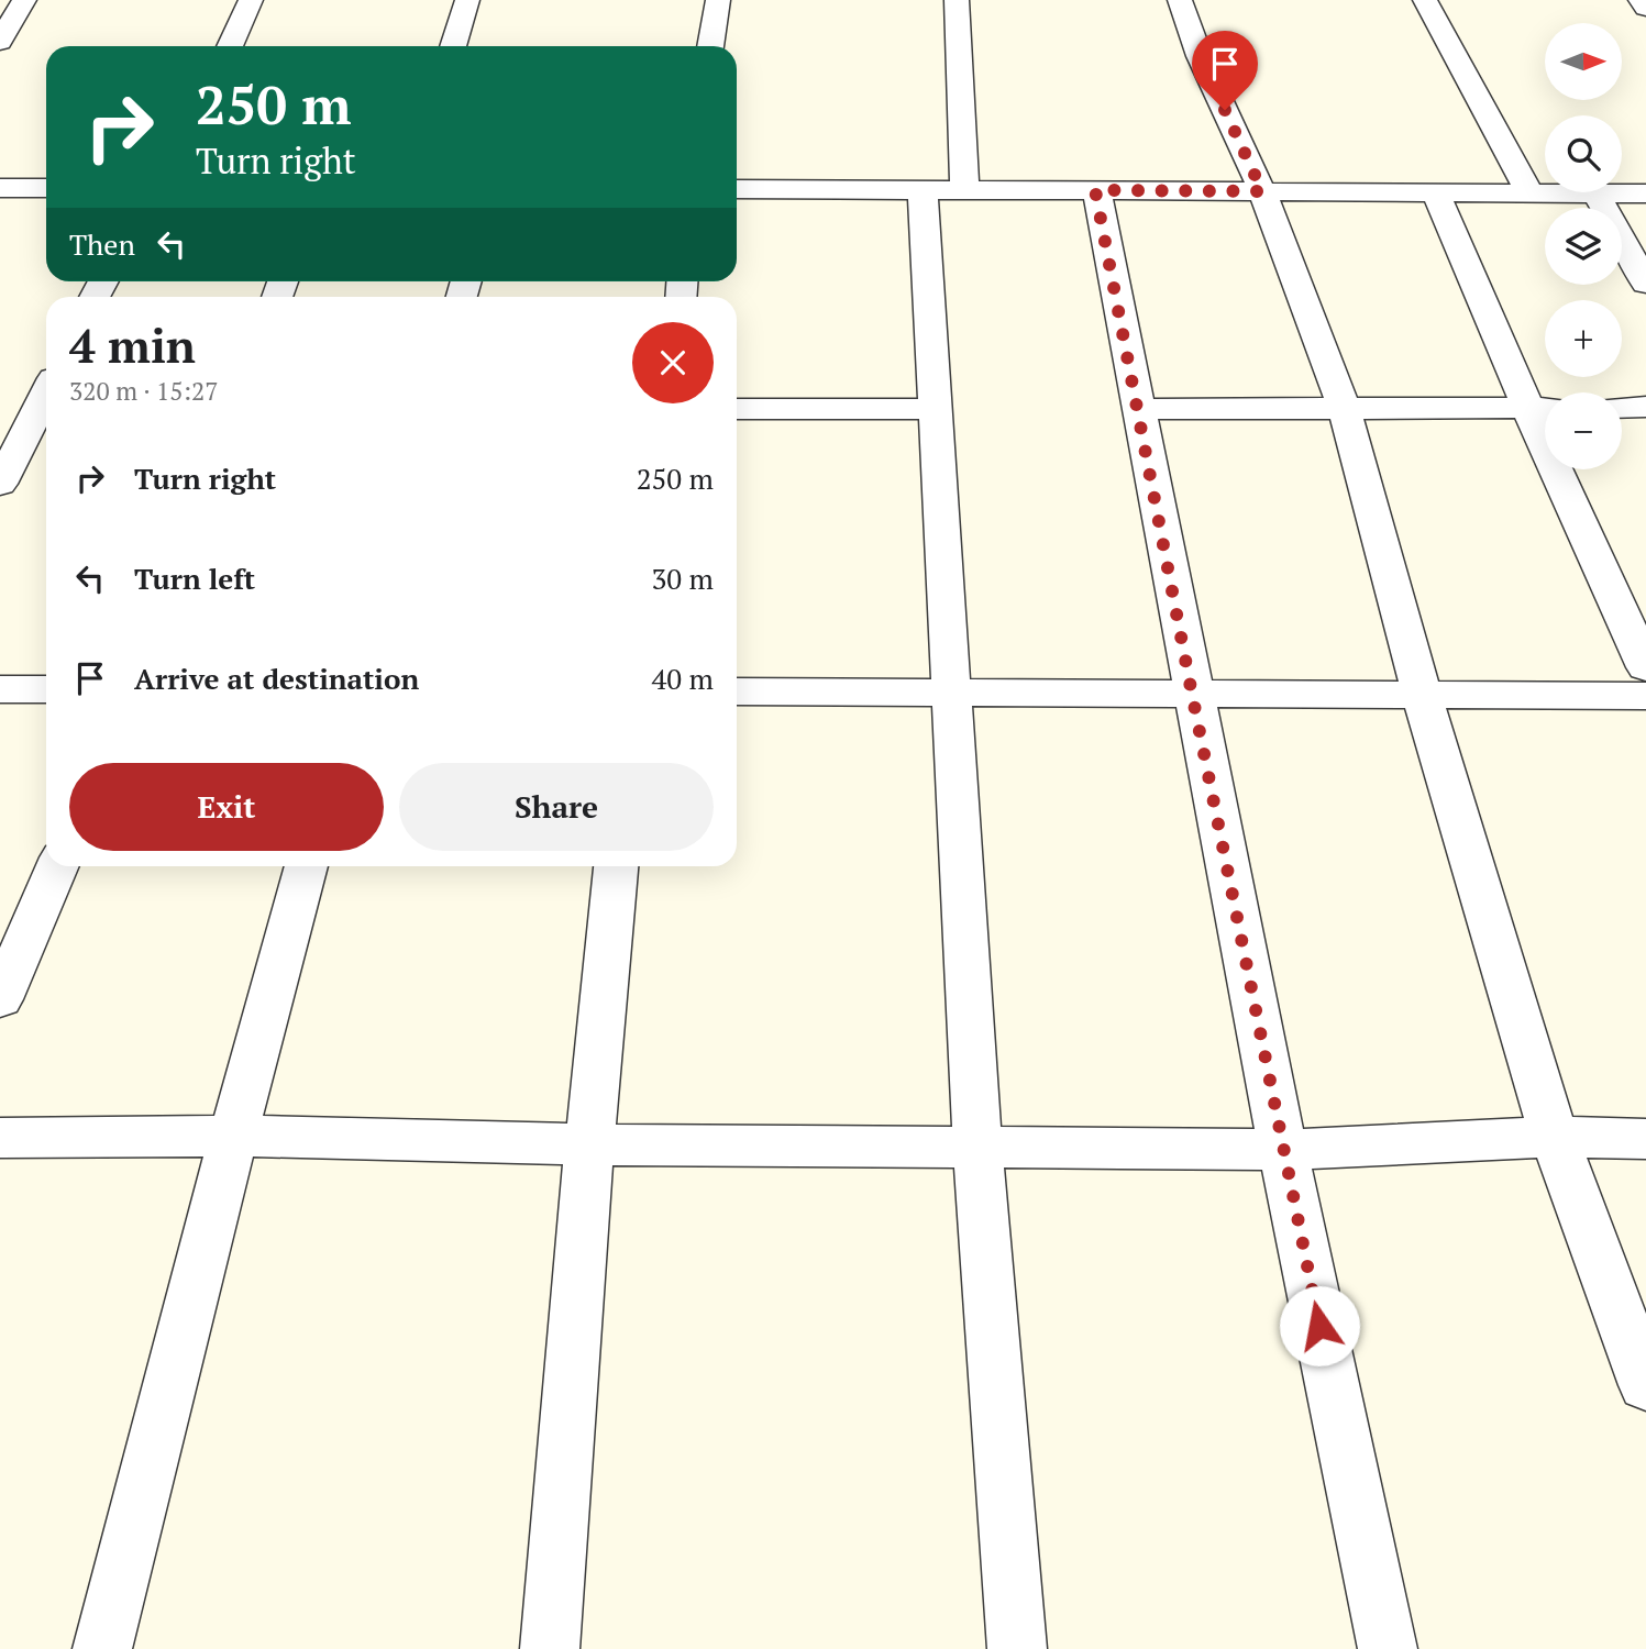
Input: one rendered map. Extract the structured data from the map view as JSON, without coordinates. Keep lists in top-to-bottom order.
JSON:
{
  "north": "right",
  "page": {
    "map_buttons": ["+", "−"],
    "turn": ["250 m", "Turn right"],
    "then": "Then",
    "heading": ["4 min", "320 m · 15:27"],
    "list": [
      {
        "name": "Turn right",
        "value": "250 m"
      },
      {
        "name": "Turn left",
        "value": "30 m"
      },
      {
        "name": "Arrive at destination",
        "value": "40 m"
      }
    ],
    "buttons": ["Exit", "Share"]
  }
}
